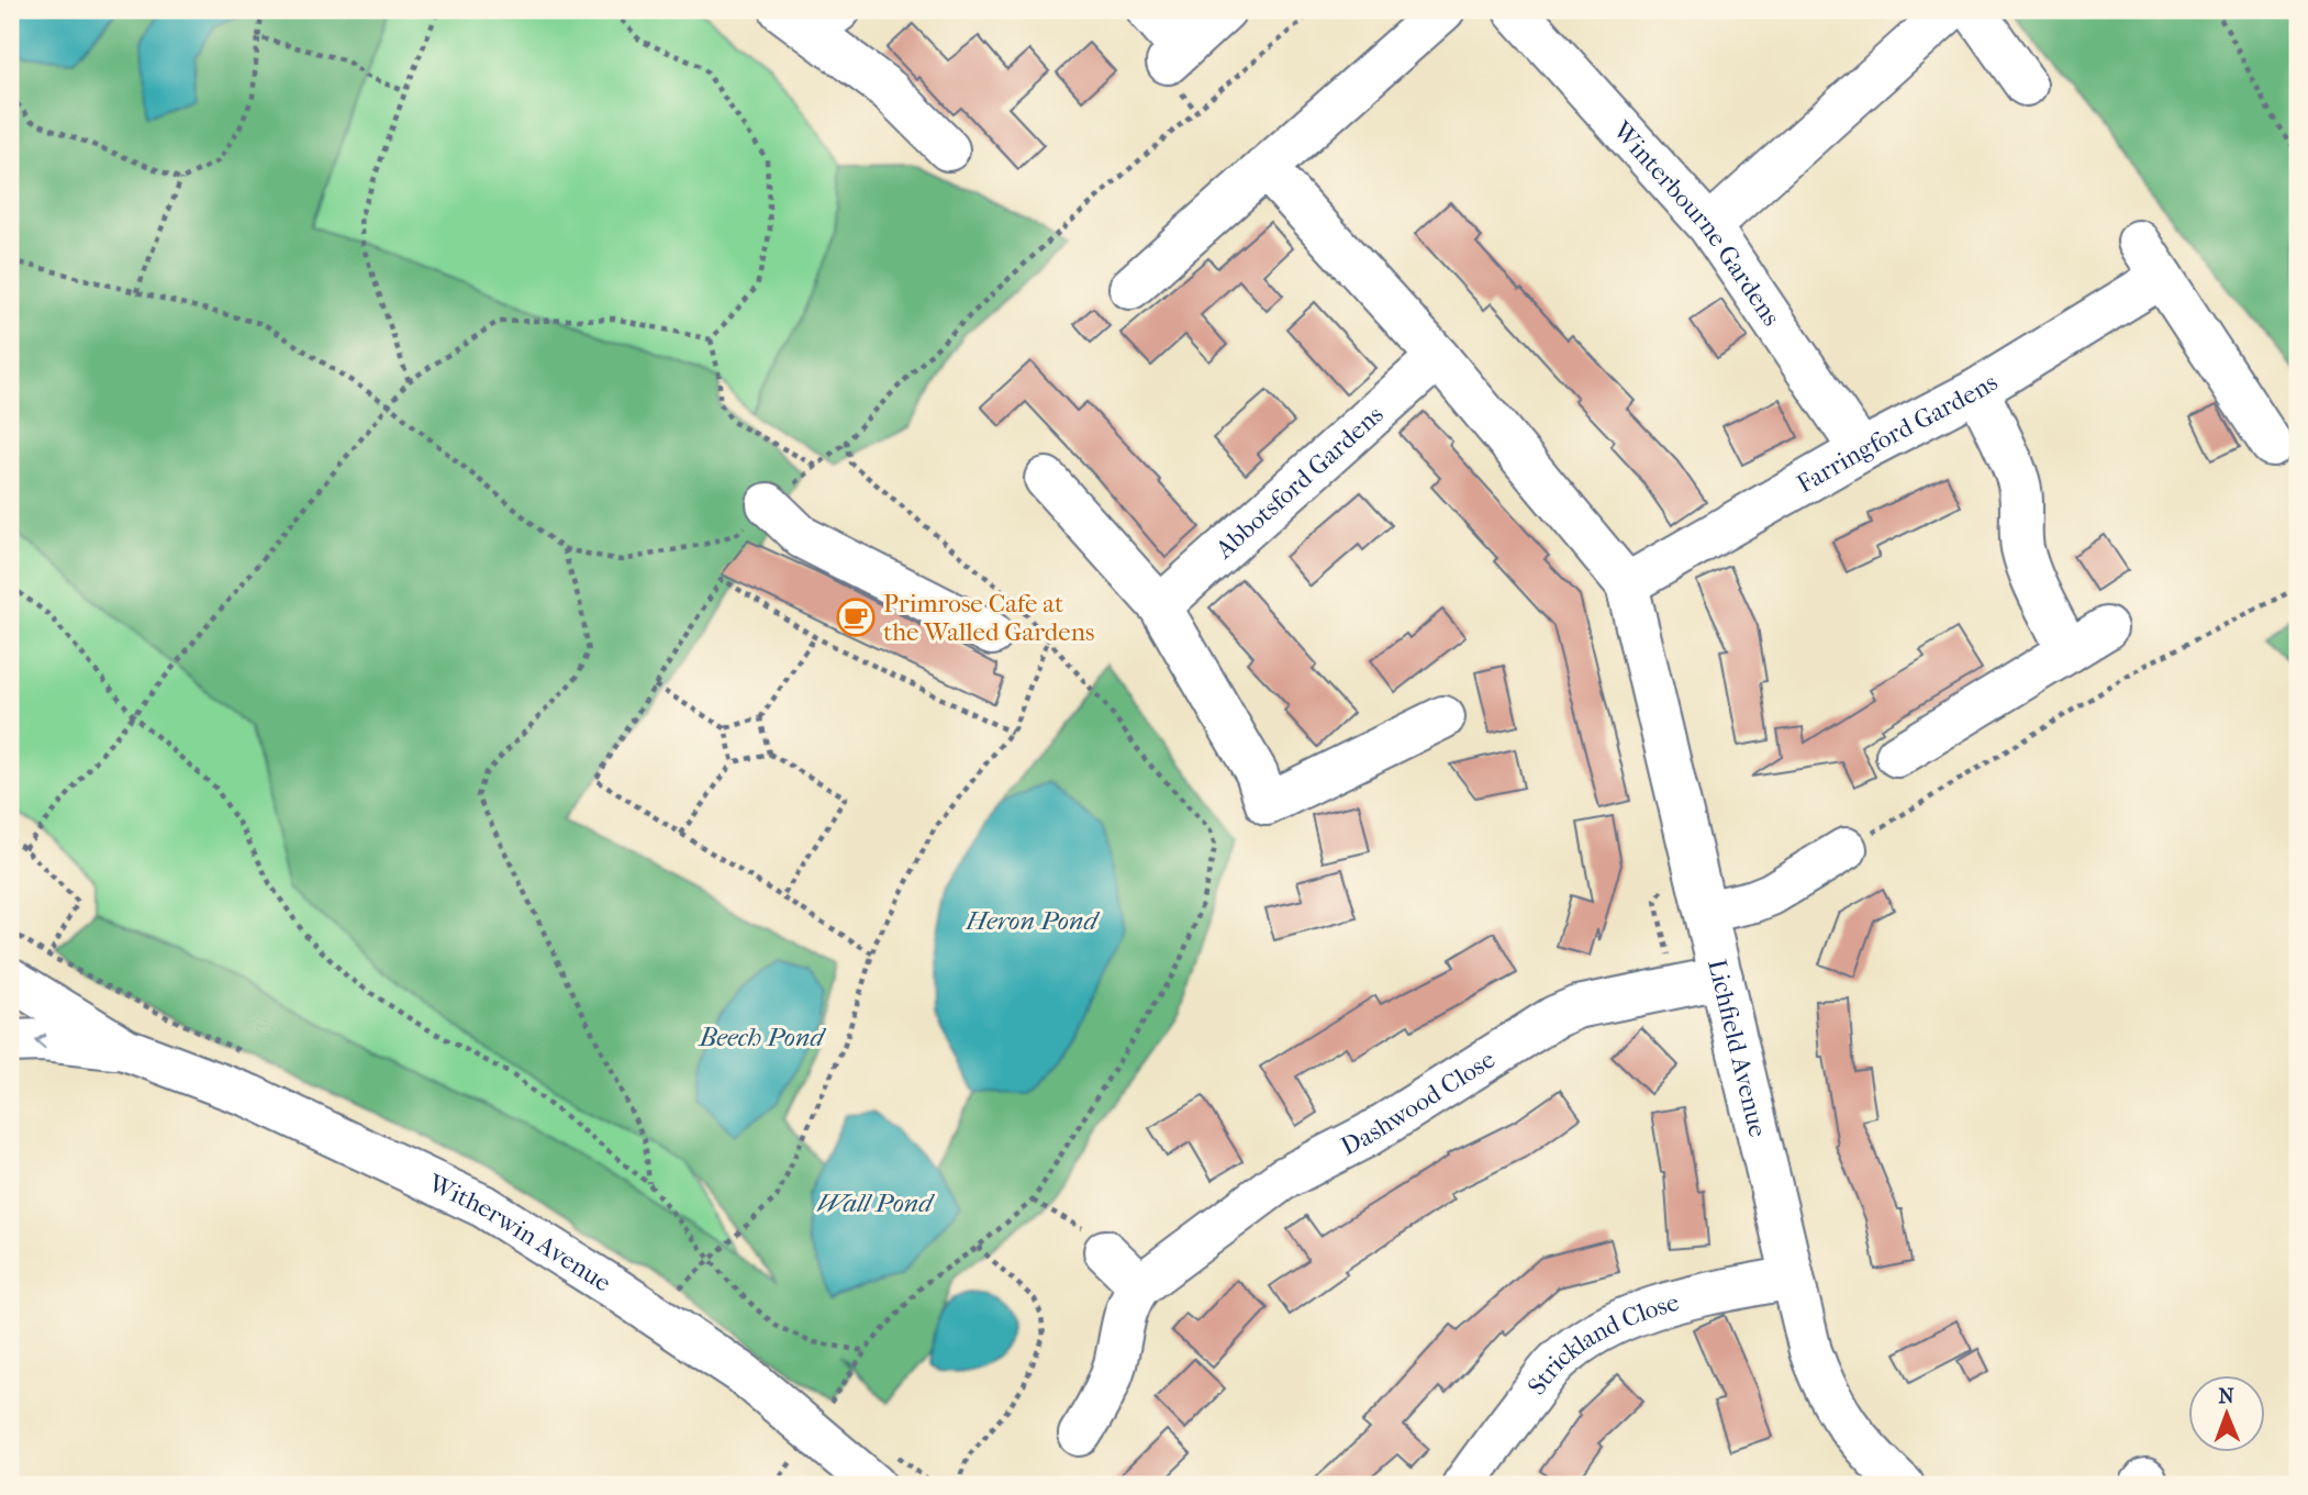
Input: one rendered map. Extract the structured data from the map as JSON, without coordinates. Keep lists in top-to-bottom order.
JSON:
{
  "streets": {
    "street": [
      "Winterbourne Gardens",
      "Farringford Gardens",
      "Abbotsford Gardens",
      "Lichfield Avenue",
      "Dashwood Close",
      "Witherwin Avenue",
      "Strickland Close"
    ]
  },
  "crossings": [
    ["Winterbourne Gardens", "Farringford Gardens"],
    ["Farringford Gardens", "Lichfield Avenue"],
    ["Lichfield Avenue", "Dashwood Close"],
    ["Lichfield Avenue", "Strickland Close"]
  ],
  "water": ["Heron Pond", "Beech Pond", "Wall Pond"],
  "places": {
    "cafe": ["Primrose Cafe at the Walled Gardens"]
  },
  "north": "top"
}
